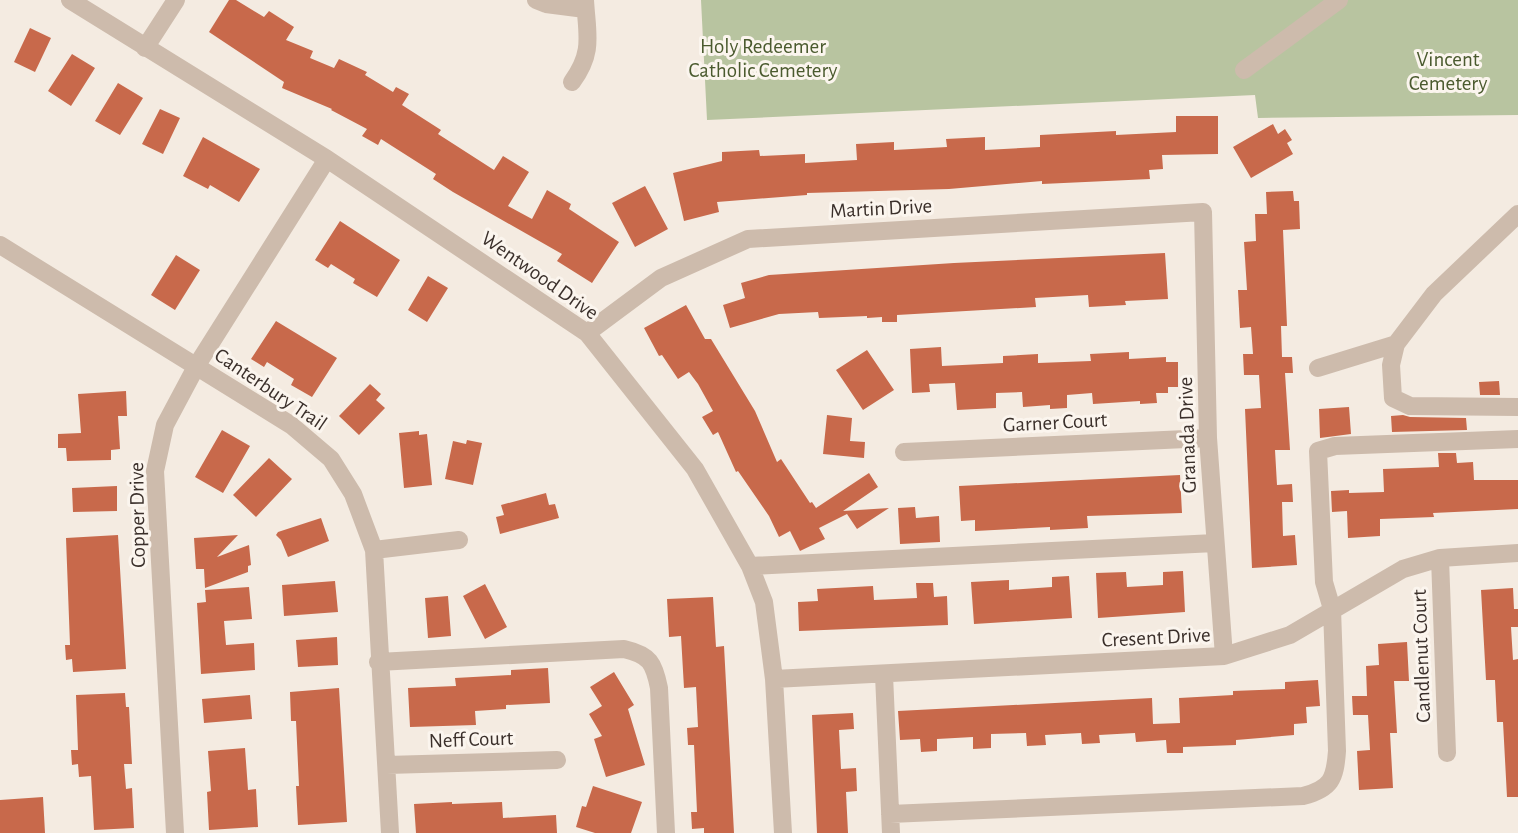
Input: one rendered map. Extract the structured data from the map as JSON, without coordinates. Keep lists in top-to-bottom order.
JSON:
{
  "streets": {
    "street": [
      "Martin Drive",
      "Wentwood Drive",
      "Canterbury Trail",
      "Garner Court",
      "Granada Drive",
      "Copper Drive",
      "Cresent Drive",
      "Candlenut Court",
      "Neff Court"
    ]
  },
  "crossings": [
    ["Martin Drive", "Wentwood Drive"],
    ["Martin Drive", "Granada Drive"],
    ["Wentwood Drive", "Copper Drive"],
    ["Wentwood Drive", "Cresent Drive"],
    ["Canterbury Trail", "Copper Drive"],
    ["Canterbury Trail", "Neff Court"],
    ["Garner Court", "Granada Drive"],
    ["Granada Drive", "Cresent Drive"],
    ["Cresent Drive", "Candlenut Court"]
  ],
  "parks": ["Holy Redeemer Catholic Cemetery", "Vincent Cemetery"]
}
